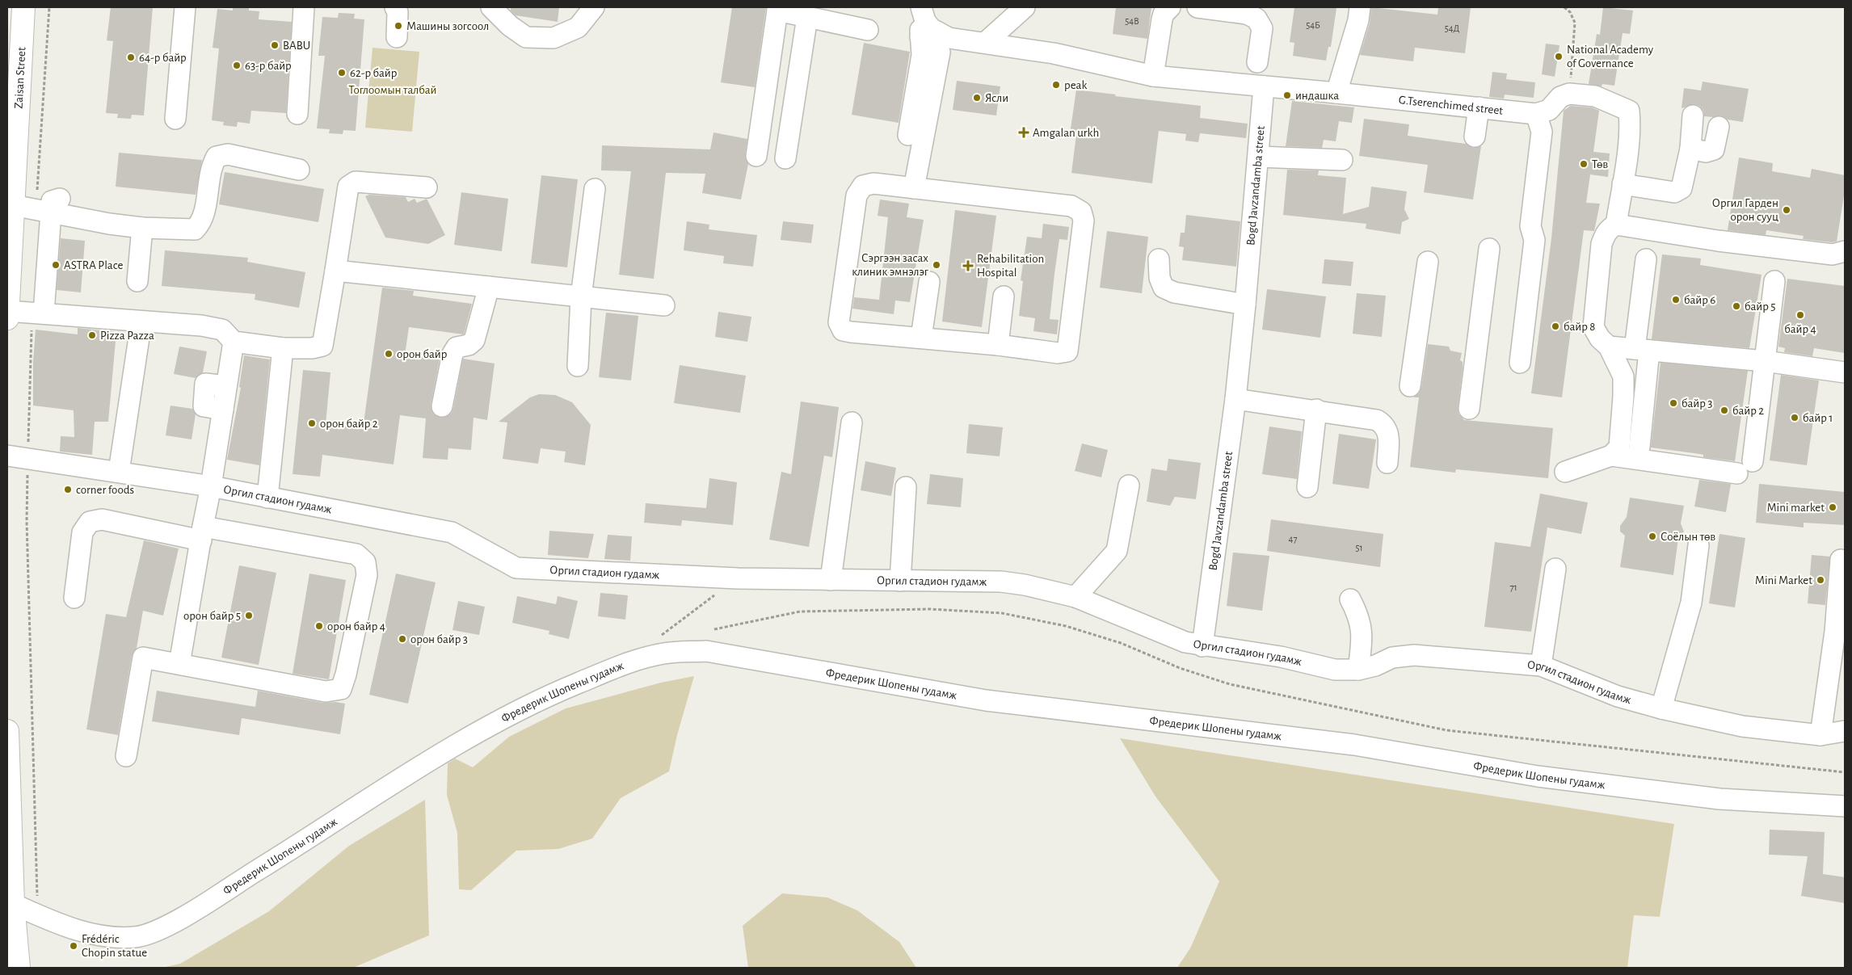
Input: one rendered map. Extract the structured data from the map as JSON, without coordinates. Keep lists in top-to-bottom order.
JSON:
{
  "streets": {
    "main road": ["Zaisan Street"],
    "street": [
      "G.Tserenchimed street",
      "Bogd Javzandamba street",
      "Оргил стадион гудамж",
      "Фредерик Шопены гудамж"
    ]
  },
  "crossings": [
    ["G.Tserenchimed street", "Bogd Javzandamba street"],
    ["Bogd Javzandamba street", "Оргил стадион гудамж"]
  ],
  "parks": ["Тоглоомын талбай"],
  "places": {
    "other": [
      "Машины зогсоол",
      "BABU",
      "National Academy of Governance",
      "64-р байр",
      "63-р байр",
      "62-р байр",
      "peak",
      "индашка",
      "Ясли",
      "Төв",
      "Оргил Гарден орон сууц",
      "ASTRA Place",
      "Сэргээн засах клиник эмнэлэг",
      "байр 6",
      "байр 5",
      "байр 4",
      "байр 8",
      "Pizza Pazza",
      "орон байр",
      "байр 3",
      "байр 2",
      "байр 1",
      "орон байр 2",
      "corner foods",
      "Mini market",
      "Соёлын төв",
      "Mini Market",
      "орон байр 5",
      "орон байр 4",
      "орон байр 3",
      "Frédéric Chopin statue"
    ],
    "health": ["Amgalan urkh", "Rehabilitation Hospital"]
  },
  "house_numbers": [
    "54В",
    "54Б",
    "54Д",
    "47",
    "51",
    "71"
  ]
}
